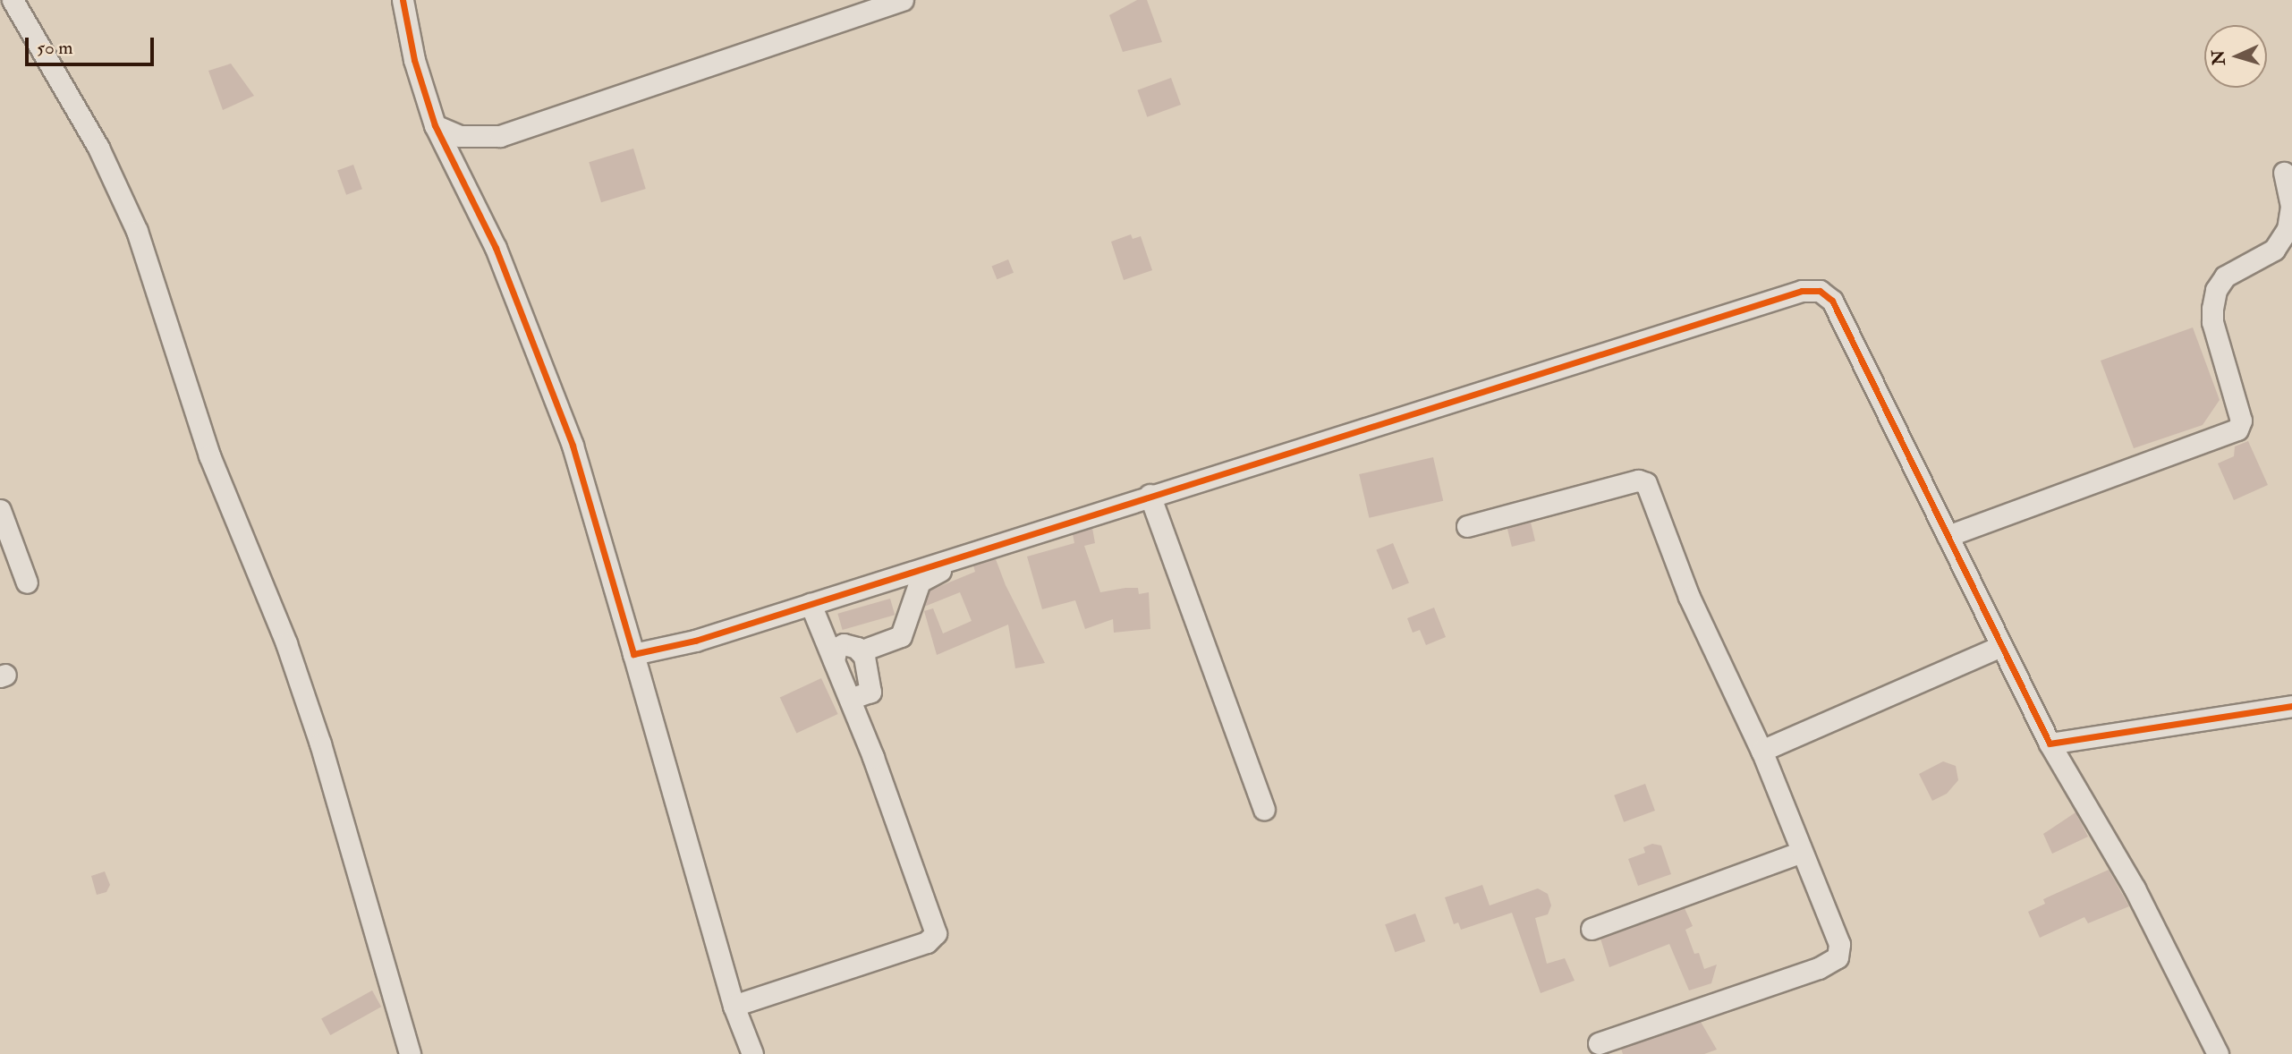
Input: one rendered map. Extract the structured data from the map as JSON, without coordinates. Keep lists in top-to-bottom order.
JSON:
{
  "scale_bar": "50 m",
  "north": "left"
}
